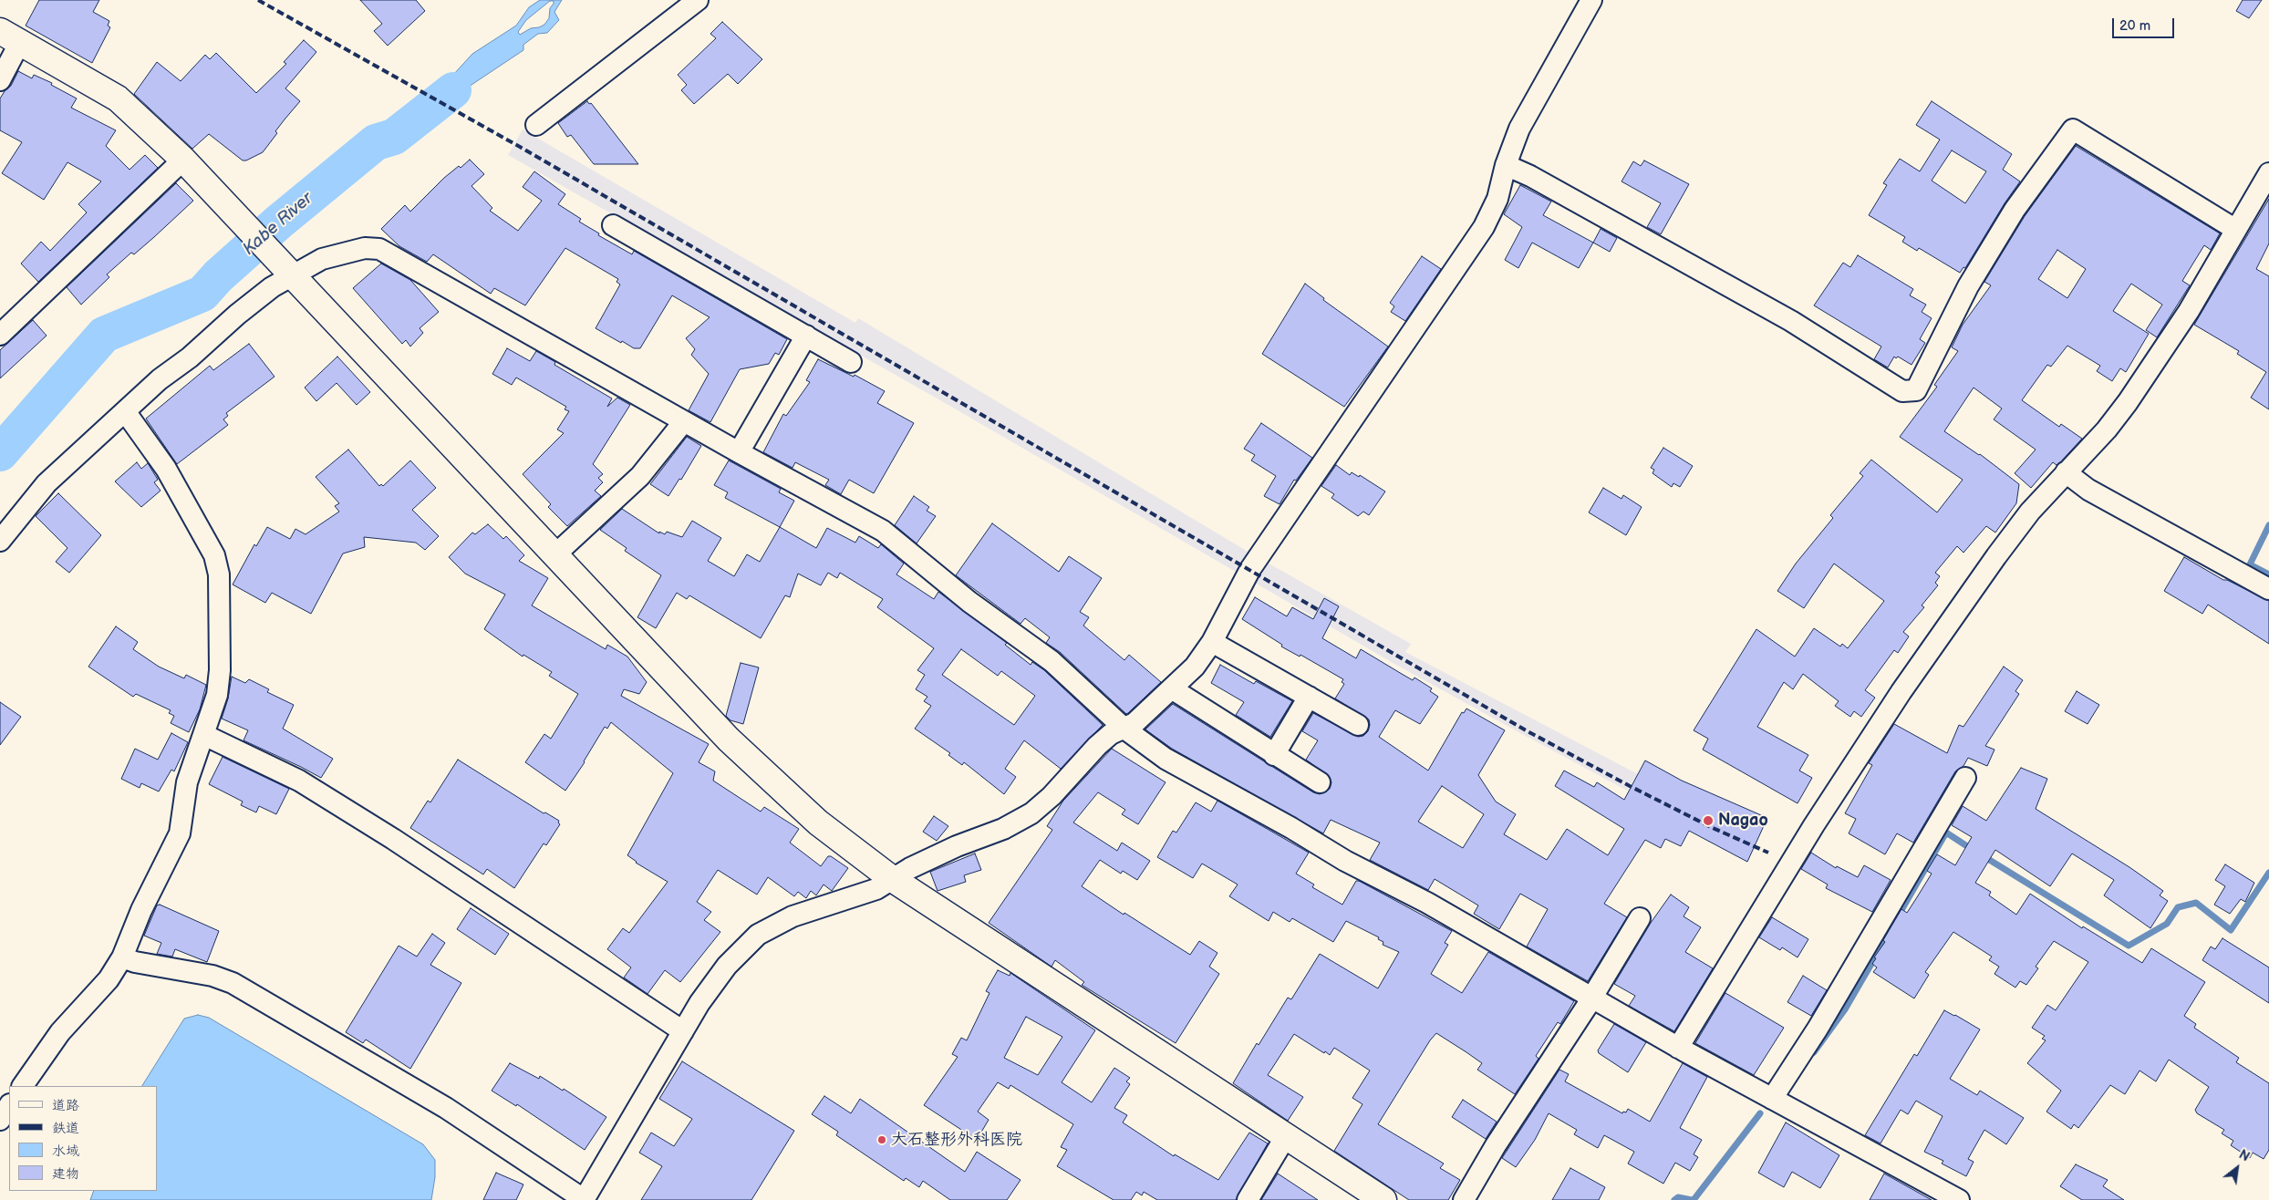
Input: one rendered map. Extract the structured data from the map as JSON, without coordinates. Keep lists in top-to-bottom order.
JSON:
{
  "water": ["Kabe River"],
  "places": ["Nagao", "大石整形外科医院"],
  "legend": [
    "道路",
    "鉄道",
    "水域",
    "建物"
  ],
  "scale_bar": "20 m",
  "north": "top right"
}
